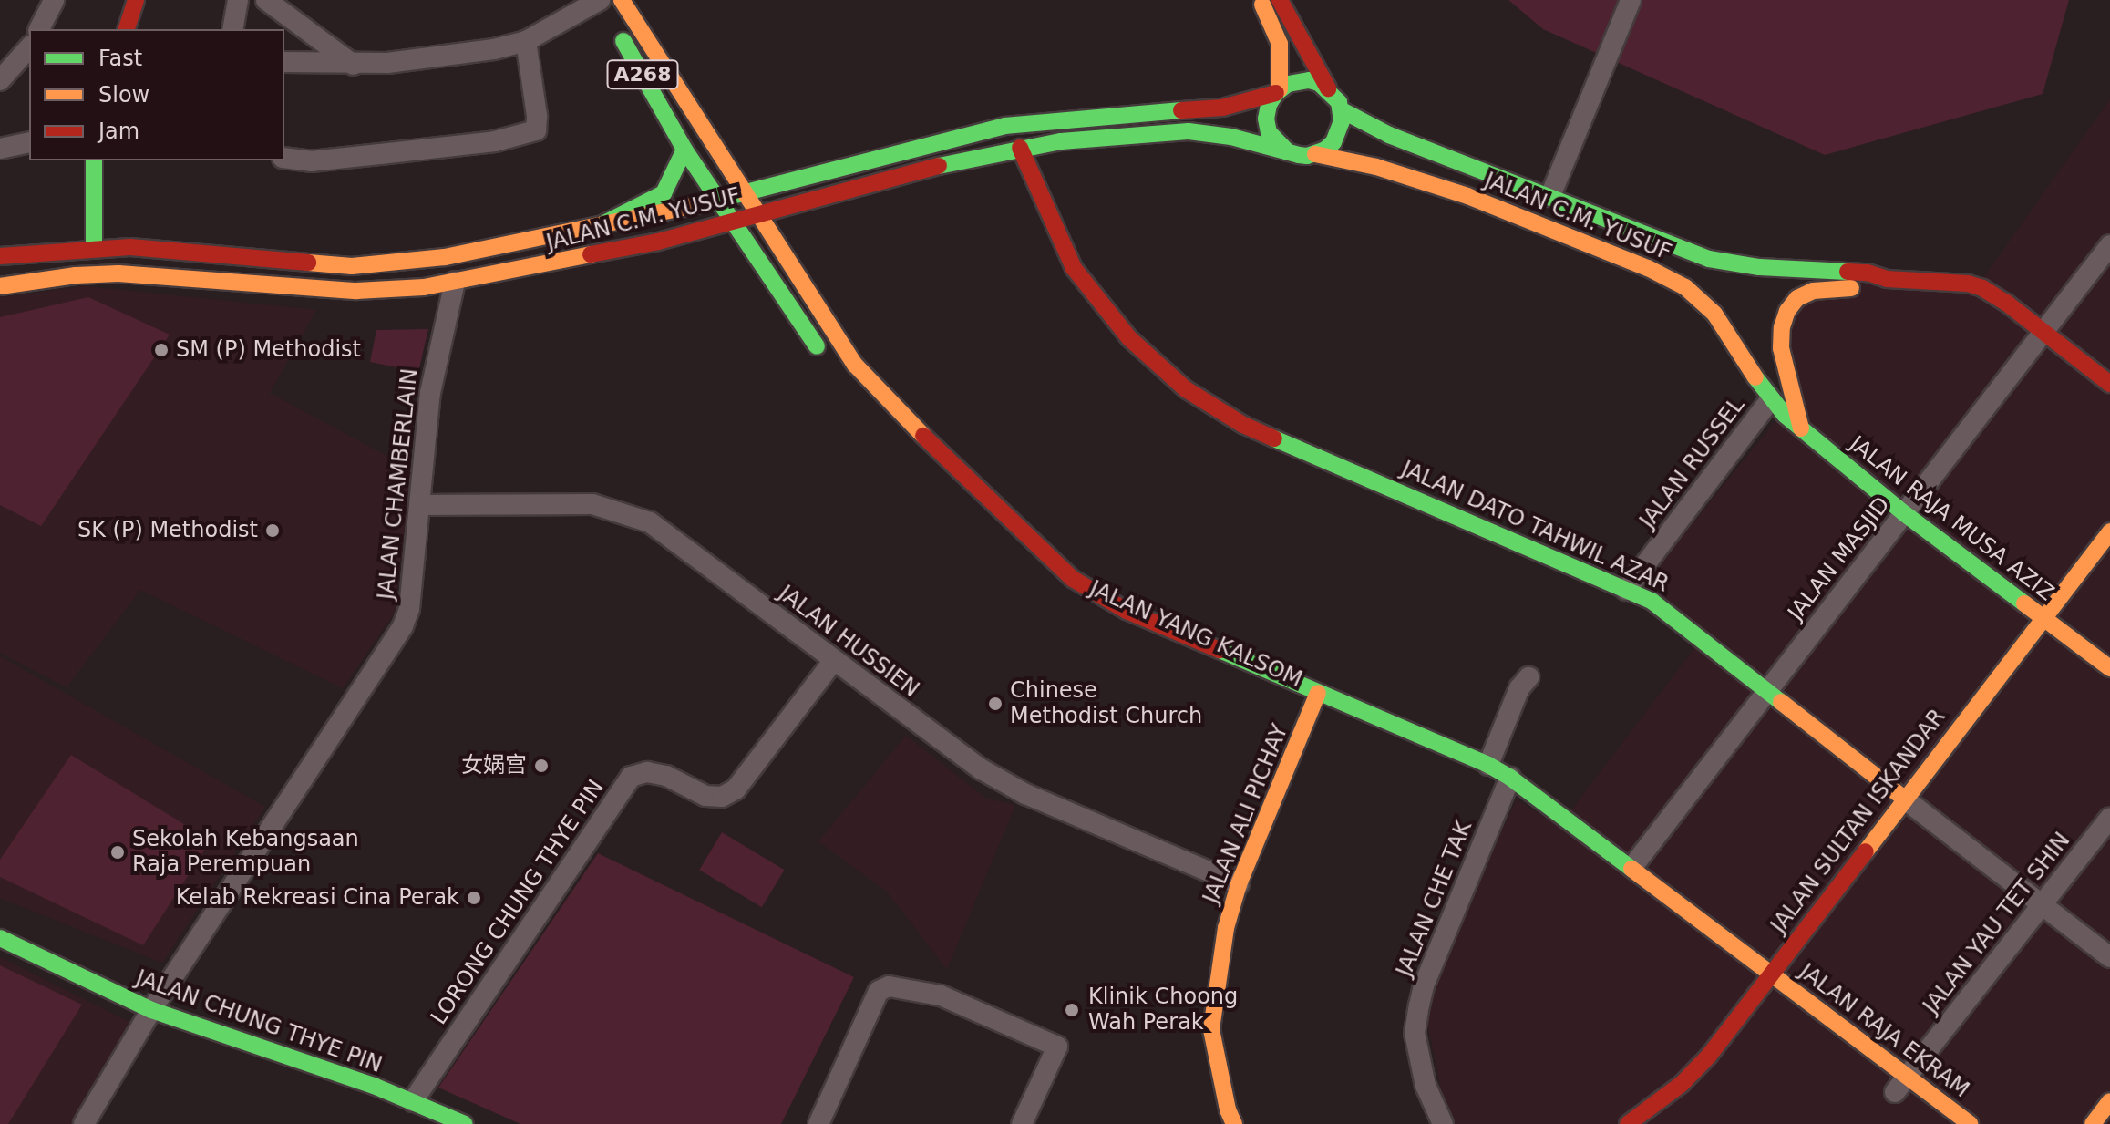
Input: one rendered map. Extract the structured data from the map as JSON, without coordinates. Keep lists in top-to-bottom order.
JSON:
{
  "streets": {
    "main road": [
      "A268",
      "JALAN C.M. YUSUF",
      "JALAN RAJA MUSA AZIZ",
      "JALAN DATO TAHWIL AZAR",
      "JALAN YANG KALSOM",
      "JALAN ALI PICHAY",
      "JALAN SULTAN ISKANDAR",
      "JALAN CHUNG THYE PIN",
      "JALAN RAJA EKRAM"
    ],
    "street": [
      "JALAN RUSSEL",
      "JALAN CHAMBERLAIN",
      "JALAN MASJID",
      "JALAN HUSSIEN",
      "JALAN CHE TAK",
      "LORONG CHUNG THYE PIN",
      "JALAN YAU TET SHIN"
    ]
  },
  "crossings": [
    ["A268", "JALAN C.M. YUSUF"],
    ["A268", "JALAN YANG KALSOM"],
    ["JALAN C.M. YUSUF", "JALAN RUSSEL"],
    ["JALAN C.M. YUSUF", "JALAN CHAMBERLAIN"],
    ["JALAN C.M. YUSUF", "JALAN RAJA MUSA AZIZ"],
    ["JALAN C.M. YUSUF", "JALAN DATO TAHWIL AZAR"],
    ["JALAN C.M. YUSUF", "JALAN YANG KALSOM"],
    ["JALAN RUSSEL", "JALAN RAJA MUSA AZIZ"],
    ["JALAN RUSSEL", "JALAN DATO TAHWIL AZAR"],
    ["JALAN CHAMBERLAIN", "JALAN HUSSIEN"],
    ["JALAN CHAMBERLAIN", "JALAN CHUNG THYE PIN"],
    ["JALAN RAJA MUSA AZIZ", "JALAN MASJID"],
    ["JALAN RAJA MUSA AZIZ", "JALAN SULTAN ISKANDAR"],
    ["JALAN DATO TAHWIL AZAR", "JALAN MASJID"],
    ["JALAN DATO TAHWIL AZAR", "JALAN SULTAN ISKANDAR"],
    ["JALAN DATO TAHWIL AZAR", "JALAN YAU TET SHIN"],
    ["JALAN MASJID", "JALAN YANG KALSOM"],
    ["JALAN YANG KALSOM", "JALAN ALI PICHAY"],
    ["JALAN YANG KALSOM", "JALAN SULTAN ISKANDAR"],
    ["JALAN YANG KALSOM", "JALAN CHE TAK"],
    ["JALAN YANG KALSOM", "JALAN RAJA EKRAM"],
    ["JALAN HUSSIEN", "JALAN ALI PICHAY"],
    ["JALAN HUSSIEN", "LORONG CHUNG THYE PIN"],
    ["JALAN SULTAN ISKANDAR", "JALAN RAJA EKRAM"],
    ["LORONG CHUNG THYE PIN", "JALAN CHUNG THYE PIN"],
    ["JALAN YAU TET SHIN", "JALAN RAJA EKRAM"]
  ],
  "places": [
    "SM (P) Methodist",
    "SK (P) Methodist",
    "Chinese Methodist Church",
    "女娲宫",
    "Sekolah Kebangsaan Raja Perempuan",
    "Kelab Rekreasi Cina Perak",
    "Klinik Choong Wah Perak"
  ],
  "legend": ["Fast", "Slow", "Jam"]
}
